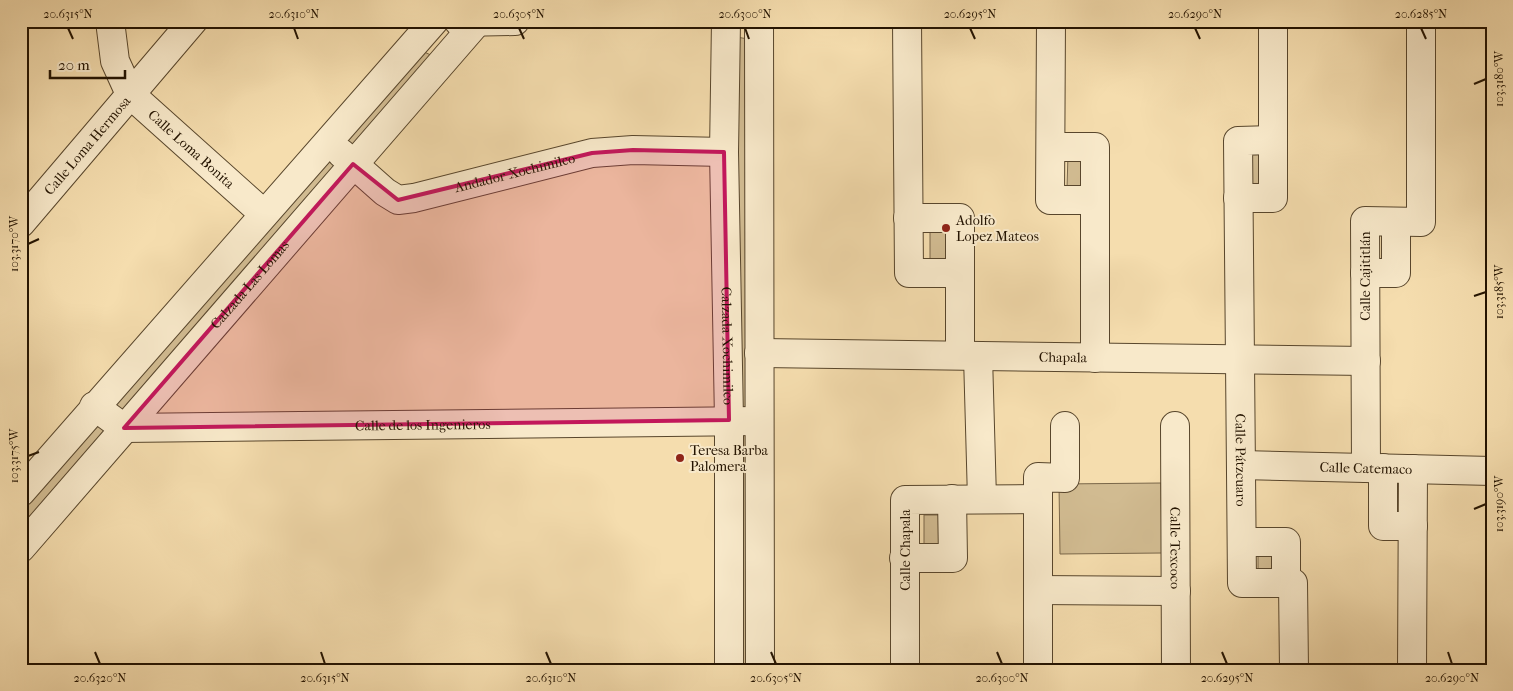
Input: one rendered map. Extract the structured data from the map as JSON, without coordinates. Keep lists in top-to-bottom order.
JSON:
{
  "streets": {
    "street": [
      "Calle Loma Hermosa",
      "Calle Loma Bonita",
      "Andador Xochimilco",
      "Calle Cajititlán",
      "Calzada Las Lomas",
      "Calzada Xochimilco",
      "Chapala",
      "Calle de los Ingenieros",
      "Calle Pátzcuaro",
      "Calle Catemaco",
      "Calle Texcoco",
      "Calle Chapala"
    ]
  },
  "crossings": [
    ["Calle Loma Hermosa", "Calle Loma Bonita"],
    ["Andador Xochimilco", "Calzada Las Lomas"],
    ["Andador Xochimilco", "Calzada Xochimilco"],
    ["Calle Cajititlán", "Chapala"],
    ["Calle Cajititlán", "Calle Catemaco"],
    ["Calzada Las Lomas", "Calle de los Ingenieros"],
    ["Calzada Xochimilco", "Calle de los Ingenieros"],
    ["Chapala", "Calle Pátzcuaro"],
    ["Calle Pátzcuaro", "Calle Catemaco"]
  ],
  "places": ["Adolfo Lopez Mateos", "Teresa Barba Palomera"],
  "scale_bar": "20 m",
  "coordinates": [
    "20.6315°N",
    "20.6310°N",
    "20.6305°N",
    "20.6300°N",
    "20.6295°N",
    "20.6290°N",
    "20.6285°N",
    "103.3180°W",
    "103.3170°W",
    "103.3185°W",
    "103.3175°W",
    "103.3190°W",
    "20.6320°N"
  ]
}
